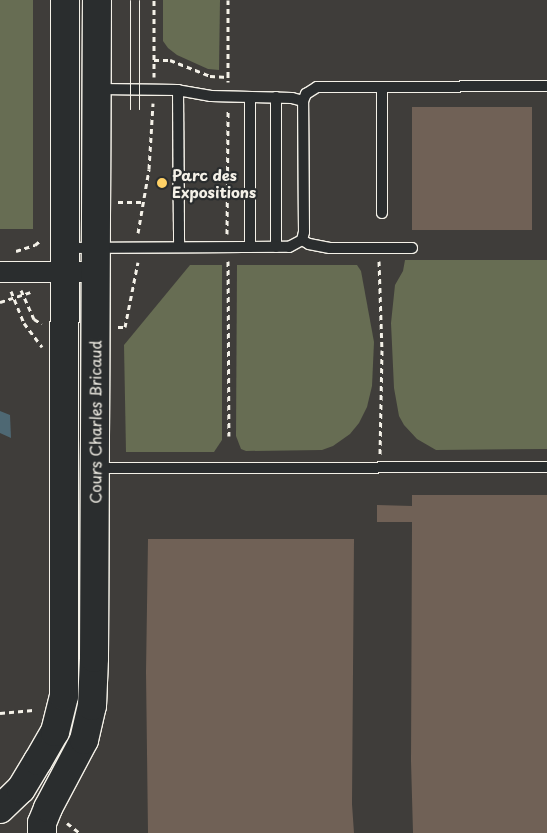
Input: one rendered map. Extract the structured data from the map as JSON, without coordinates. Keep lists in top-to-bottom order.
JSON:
{
  "streets": {
    "main road": ["Cours Charles Bricaud"]
  },
  "places": ["Parc des Expositions"]
}
